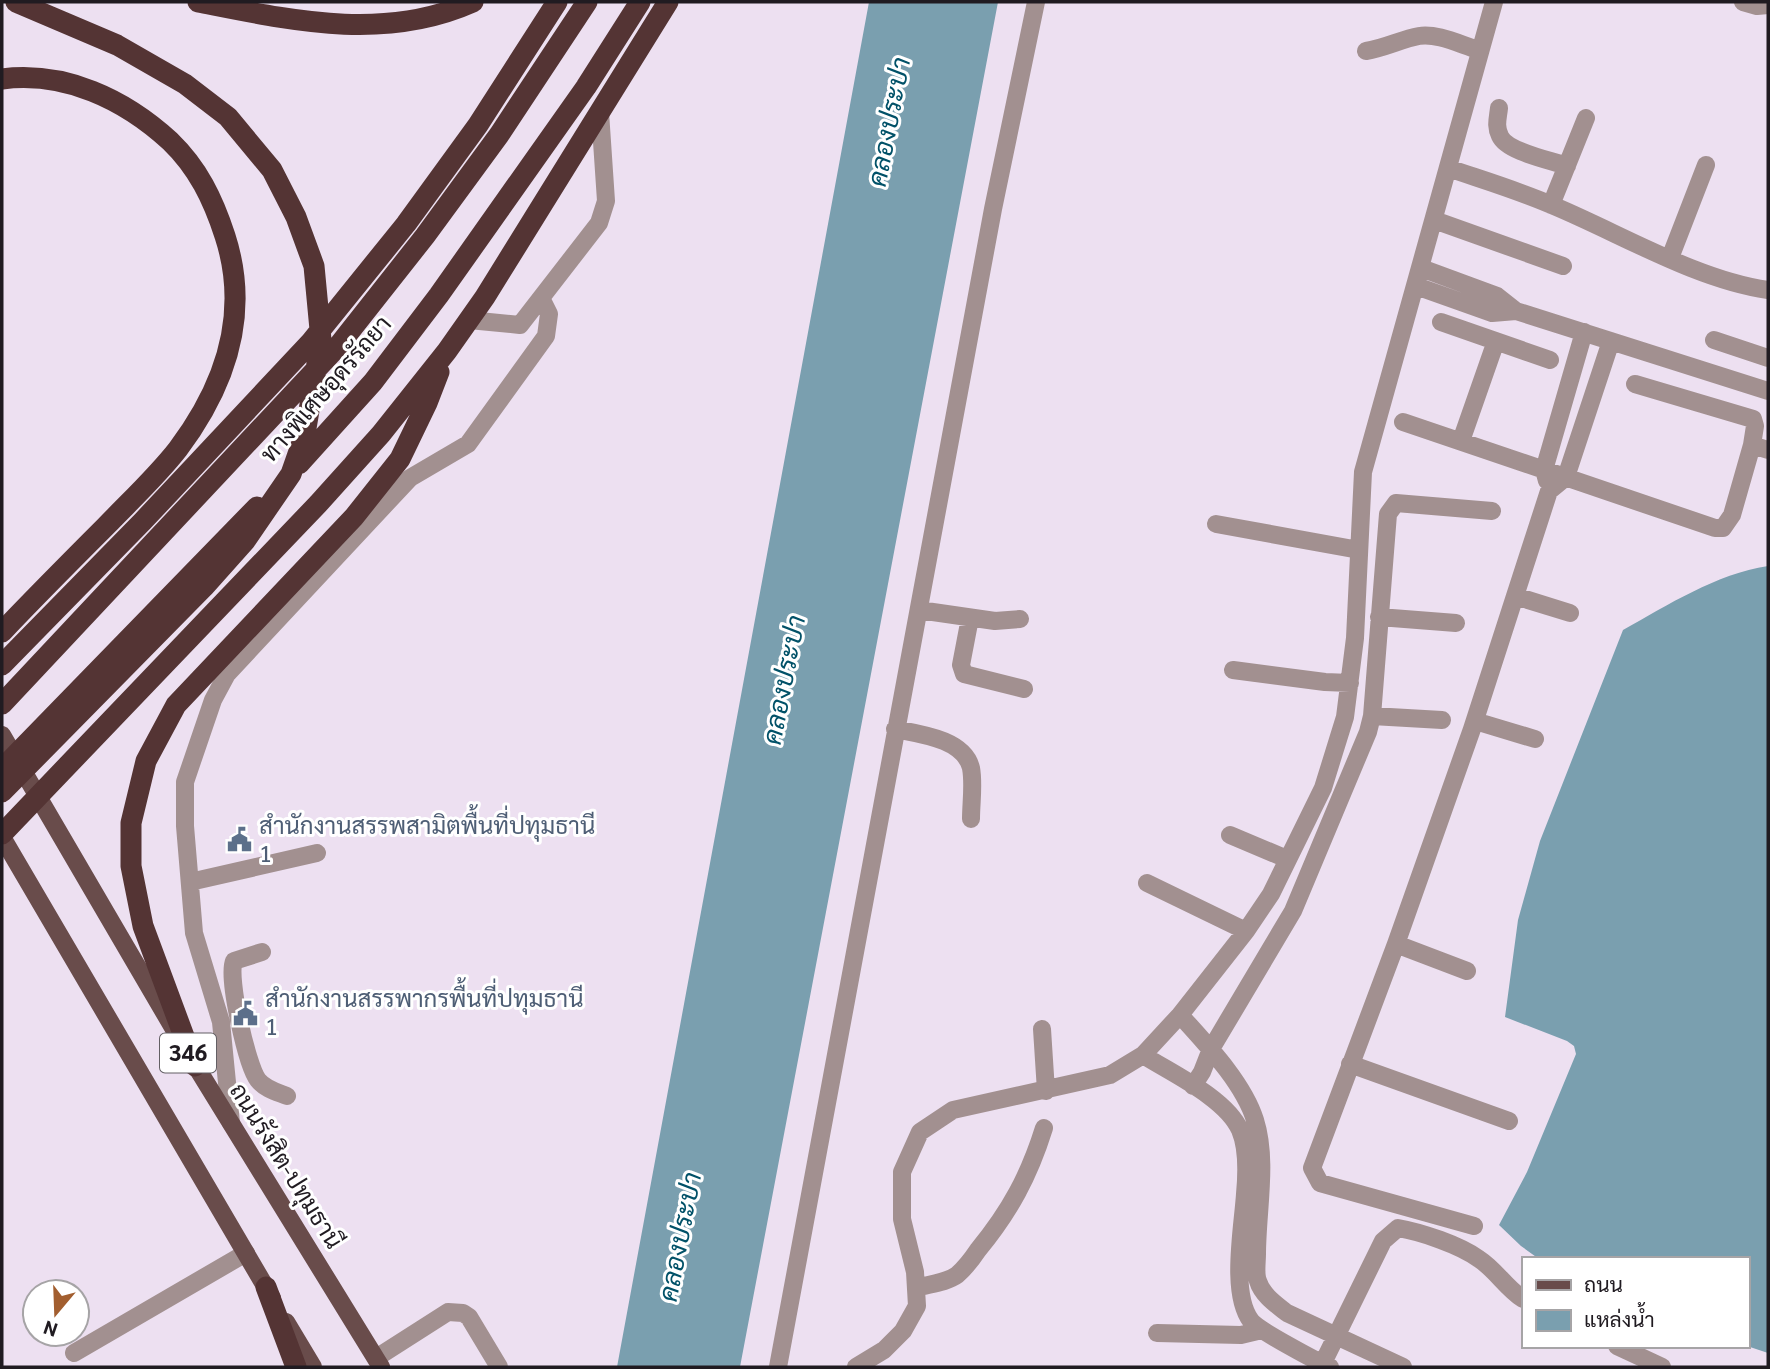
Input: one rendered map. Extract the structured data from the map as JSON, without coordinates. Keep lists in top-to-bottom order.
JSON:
{
  "streets": {
    "highway": ["ทางพิเศษอุดรรัถยา"],
    "main road": ["346", "ถนนรังสิต-ปทุมธานี"]
  },
  "water": ["คลองประปา"],
  "places": {
    "public building": ["สำนักงานสรรพสามิตพื้นที่ปทุมธานี 1", "สำนักงานสรรพากรพื้นที่ปทุมธานี 1"]
  },
  "legend": ["ถนน", "แหล่งน้ำ"],
  "north": "bottom"
}
